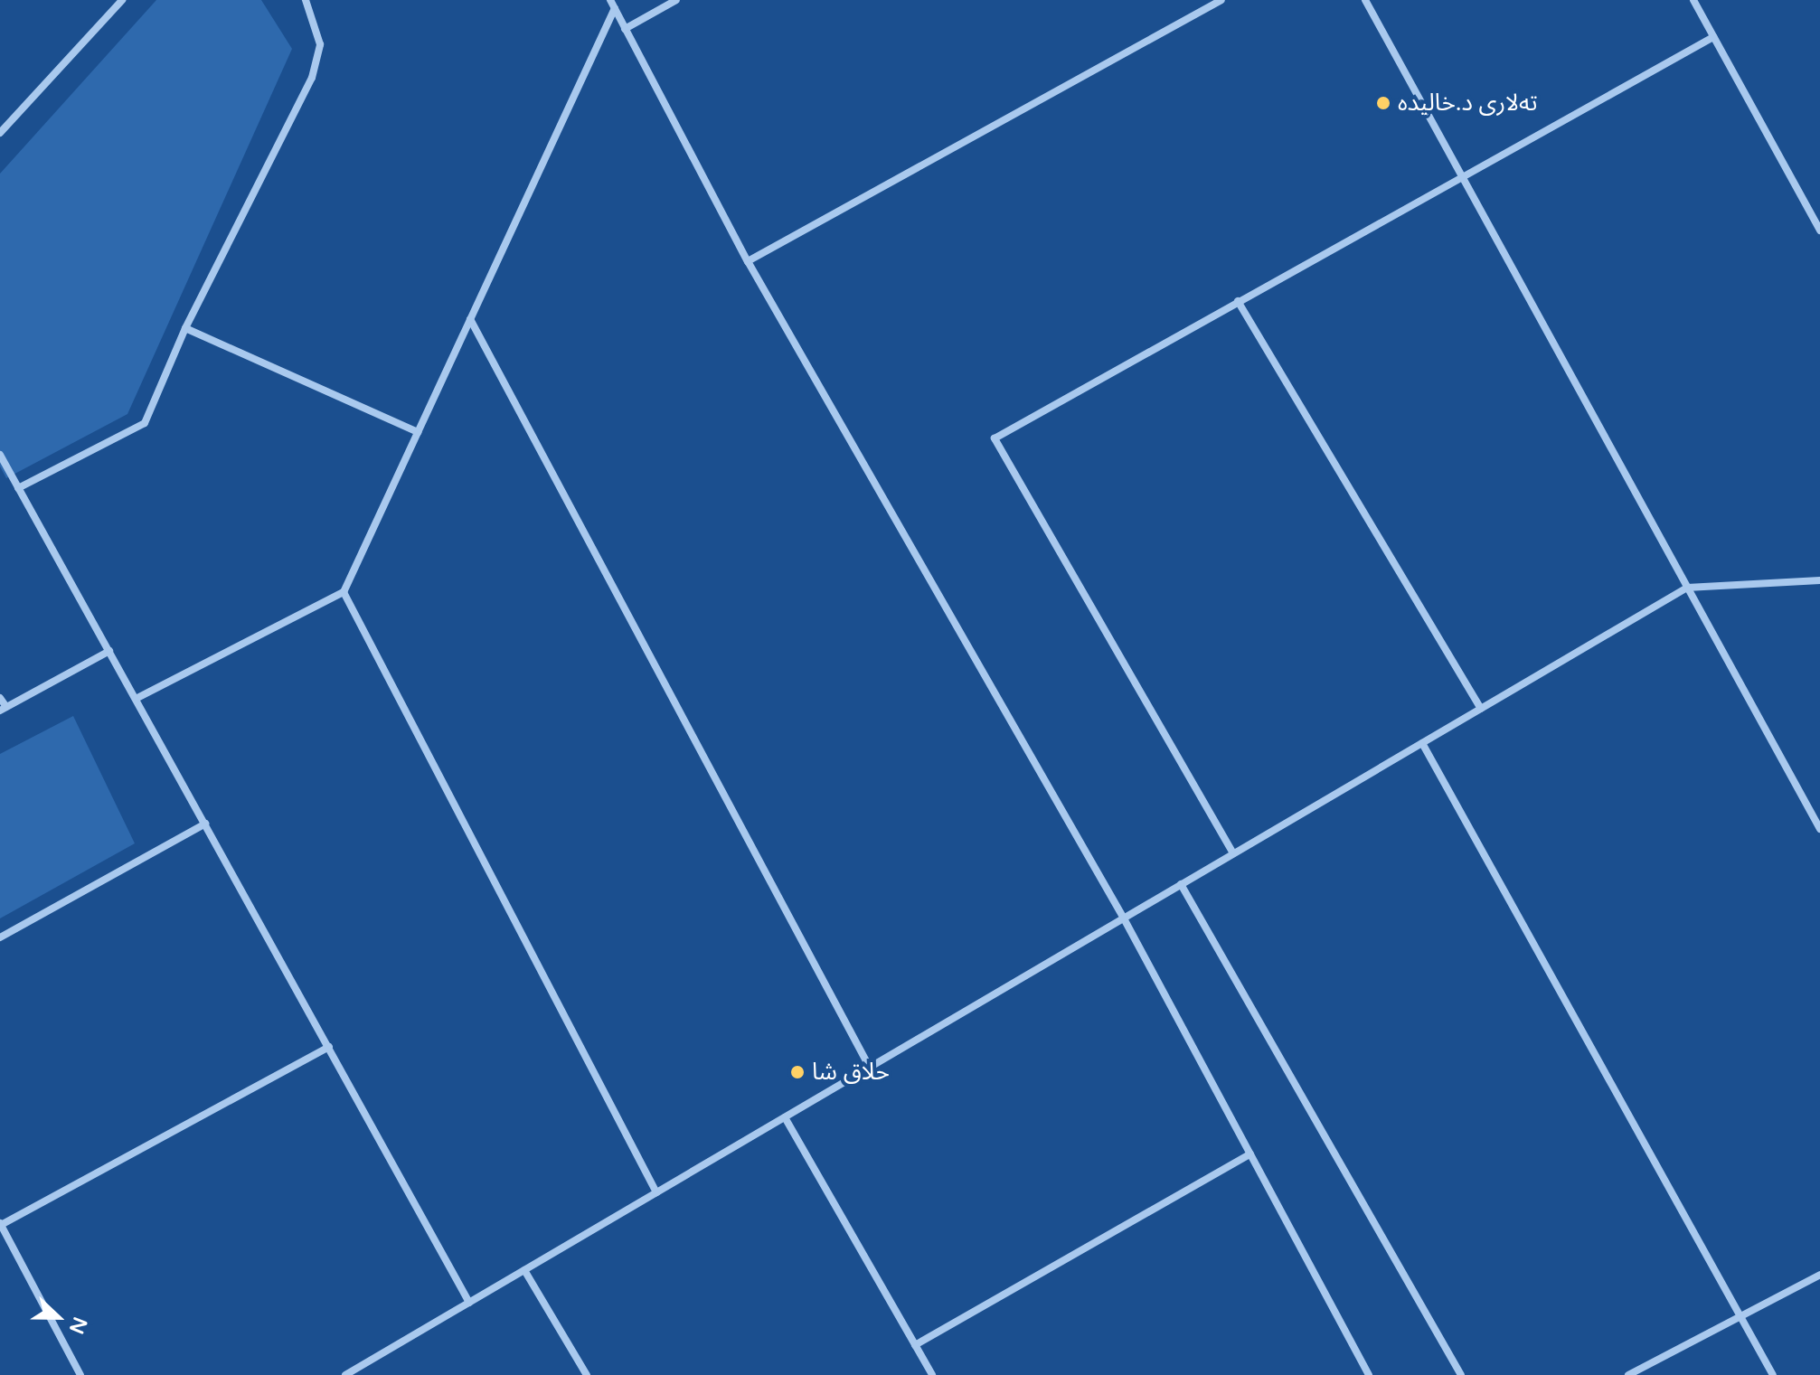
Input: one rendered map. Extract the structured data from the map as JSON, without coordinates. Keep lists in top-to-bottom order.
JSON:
{
  "places": ["تەلاری د.خالیدە", "حلاق شا"],
  "north": "right"
}
